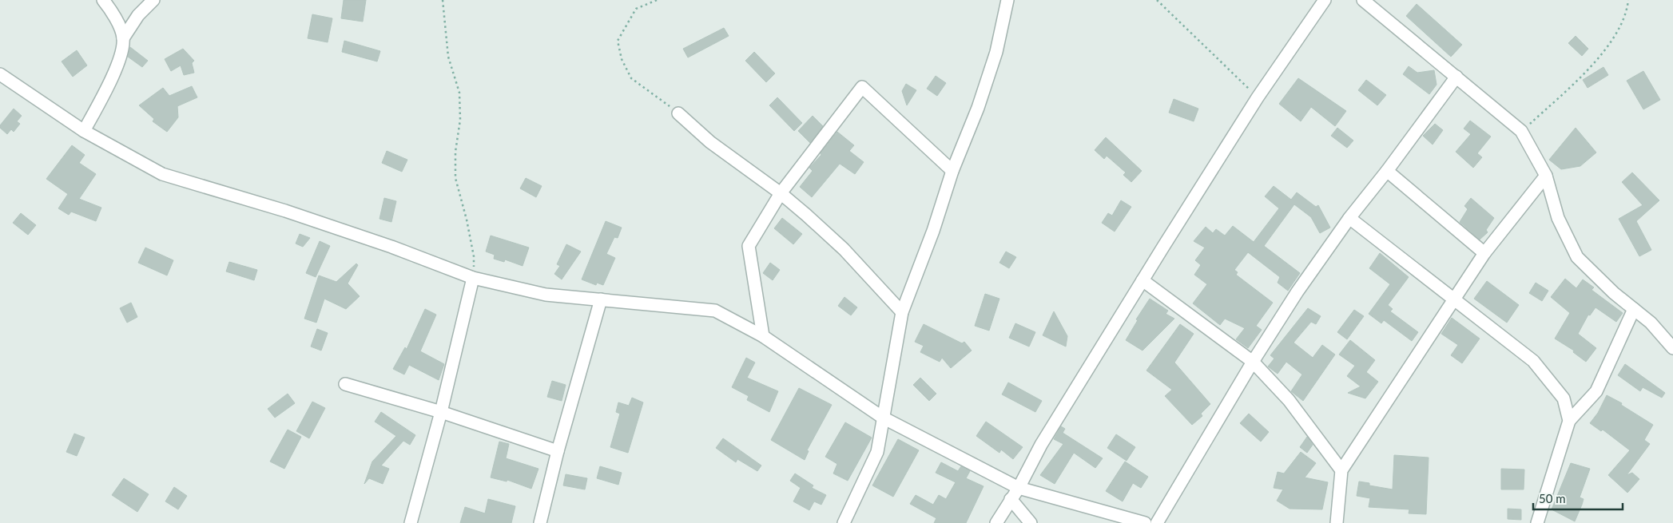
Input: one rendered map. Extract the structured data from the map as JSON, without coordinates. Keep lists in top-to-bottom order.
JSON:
{
  "scale_bar": "50 m"
}
